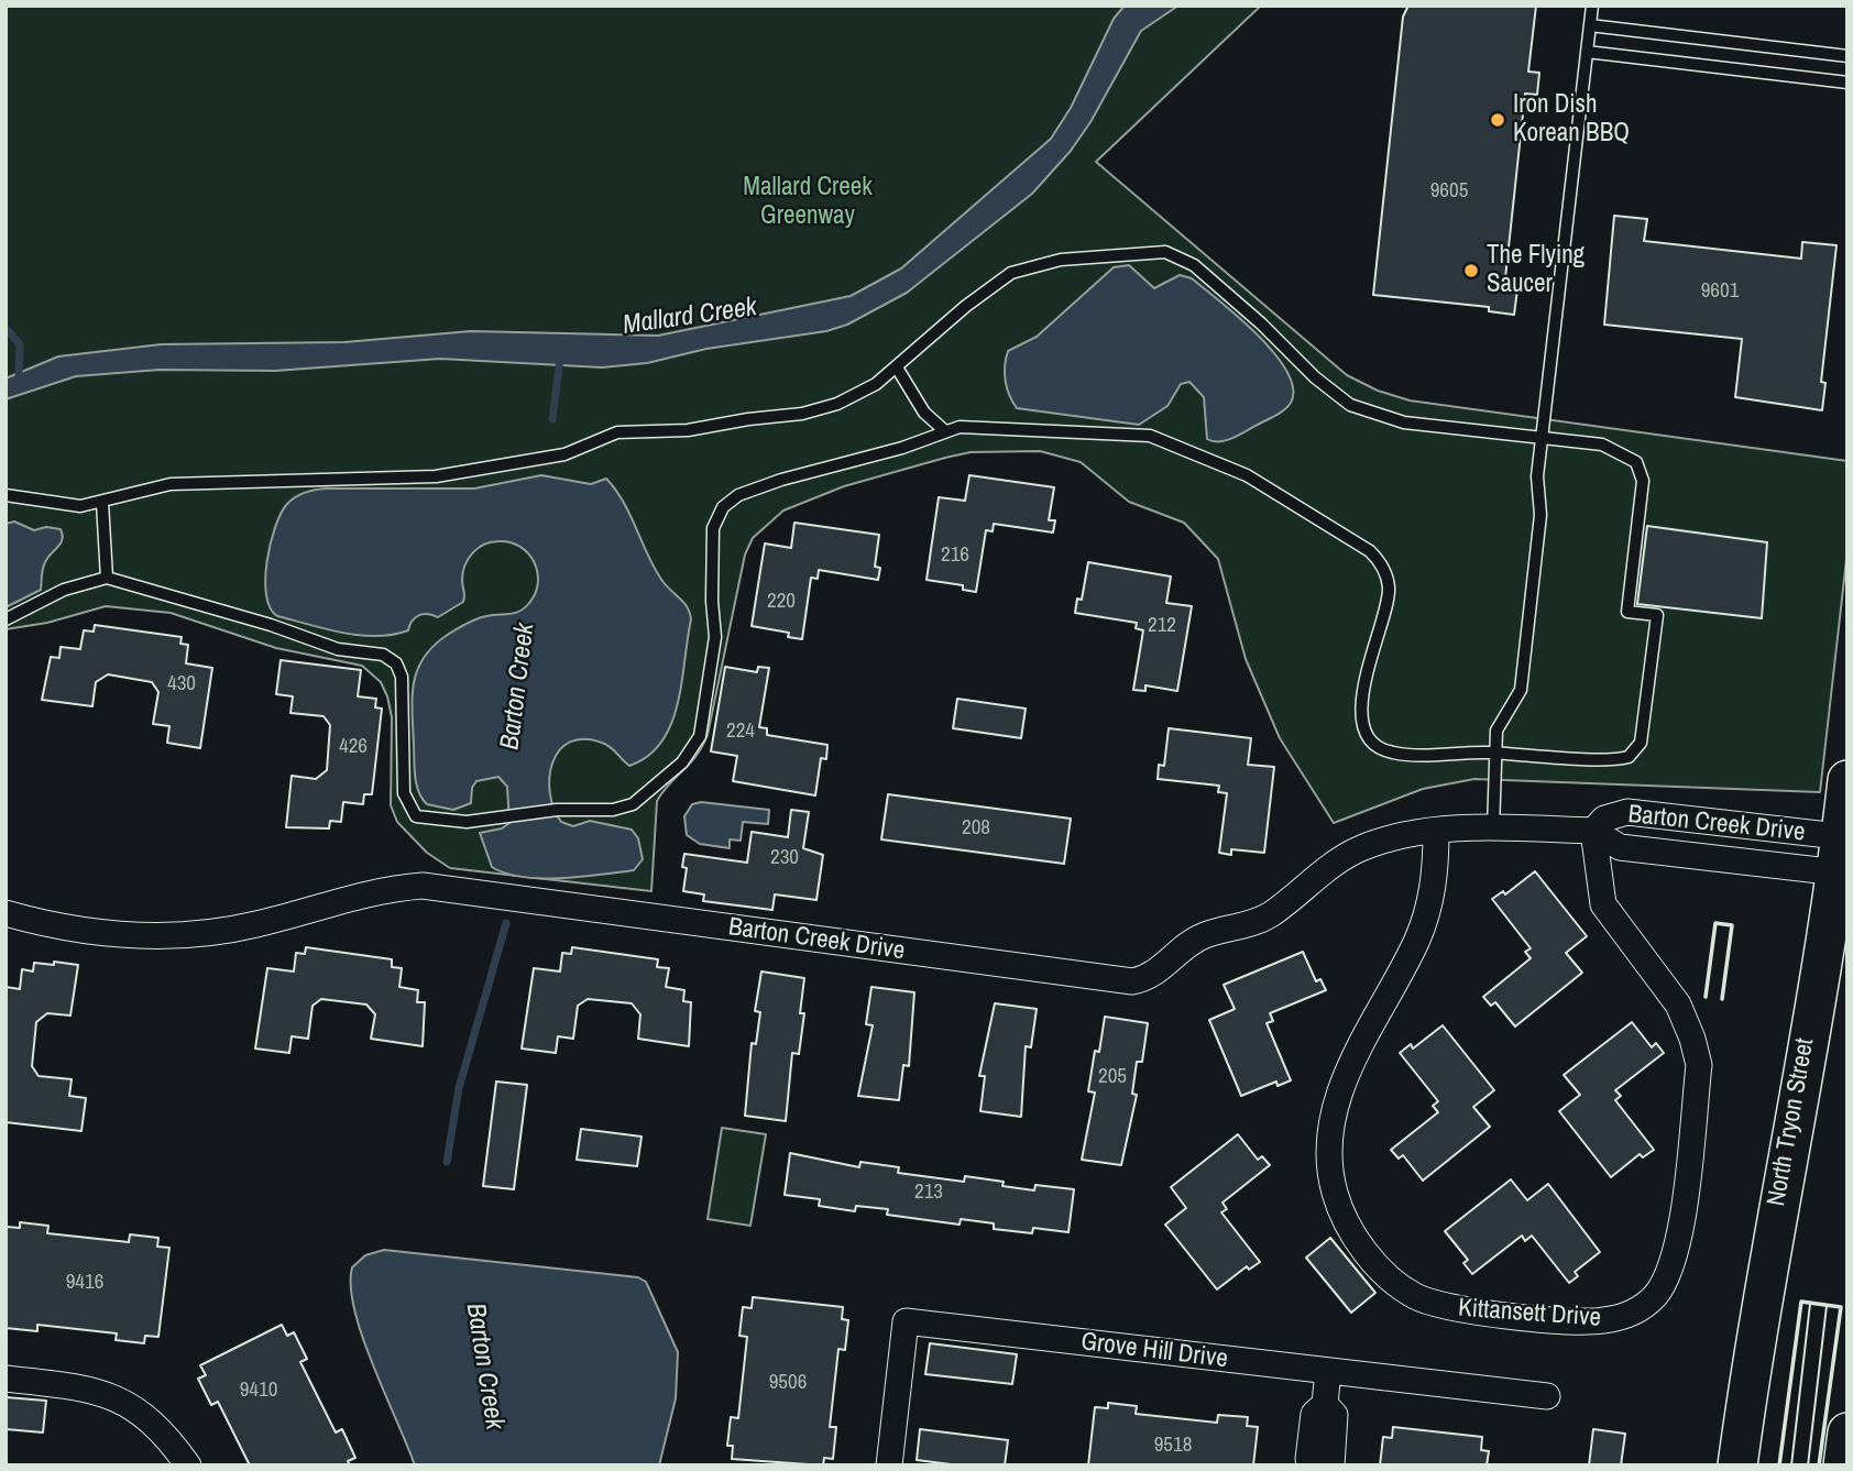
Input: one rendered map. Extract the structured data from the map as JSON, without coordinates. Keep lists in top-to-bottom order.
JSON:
{
  "streets": {
    "main road": ["North Tryon Street"],
    "street": ["Barton Creek Drive", "Kittansett Drive", "Grove Hill Drive"]
  },
  "crossings": [
    ["Barton Creek Drive", "North Tryon Street"],
    ["Barton Creek Drive", "Kittansett Drive"]
  ],
  "water": ["Mallard Creek", "Barton Creek"],
  "parks": ["Mallard Creek Greenway"],
  "places": ["Iron Dish Korean BBQ", "The Flying Saucer"],
  "house_numbers": [
    "9605",
    "9601",
    "216",
    "220",
    "212",
    "430",
    "224",
    "426",
    "208",
    "230",
    "205",
    "213",
    "9416",
    "9506",
    "9410",
    "9518"
  ]
}
